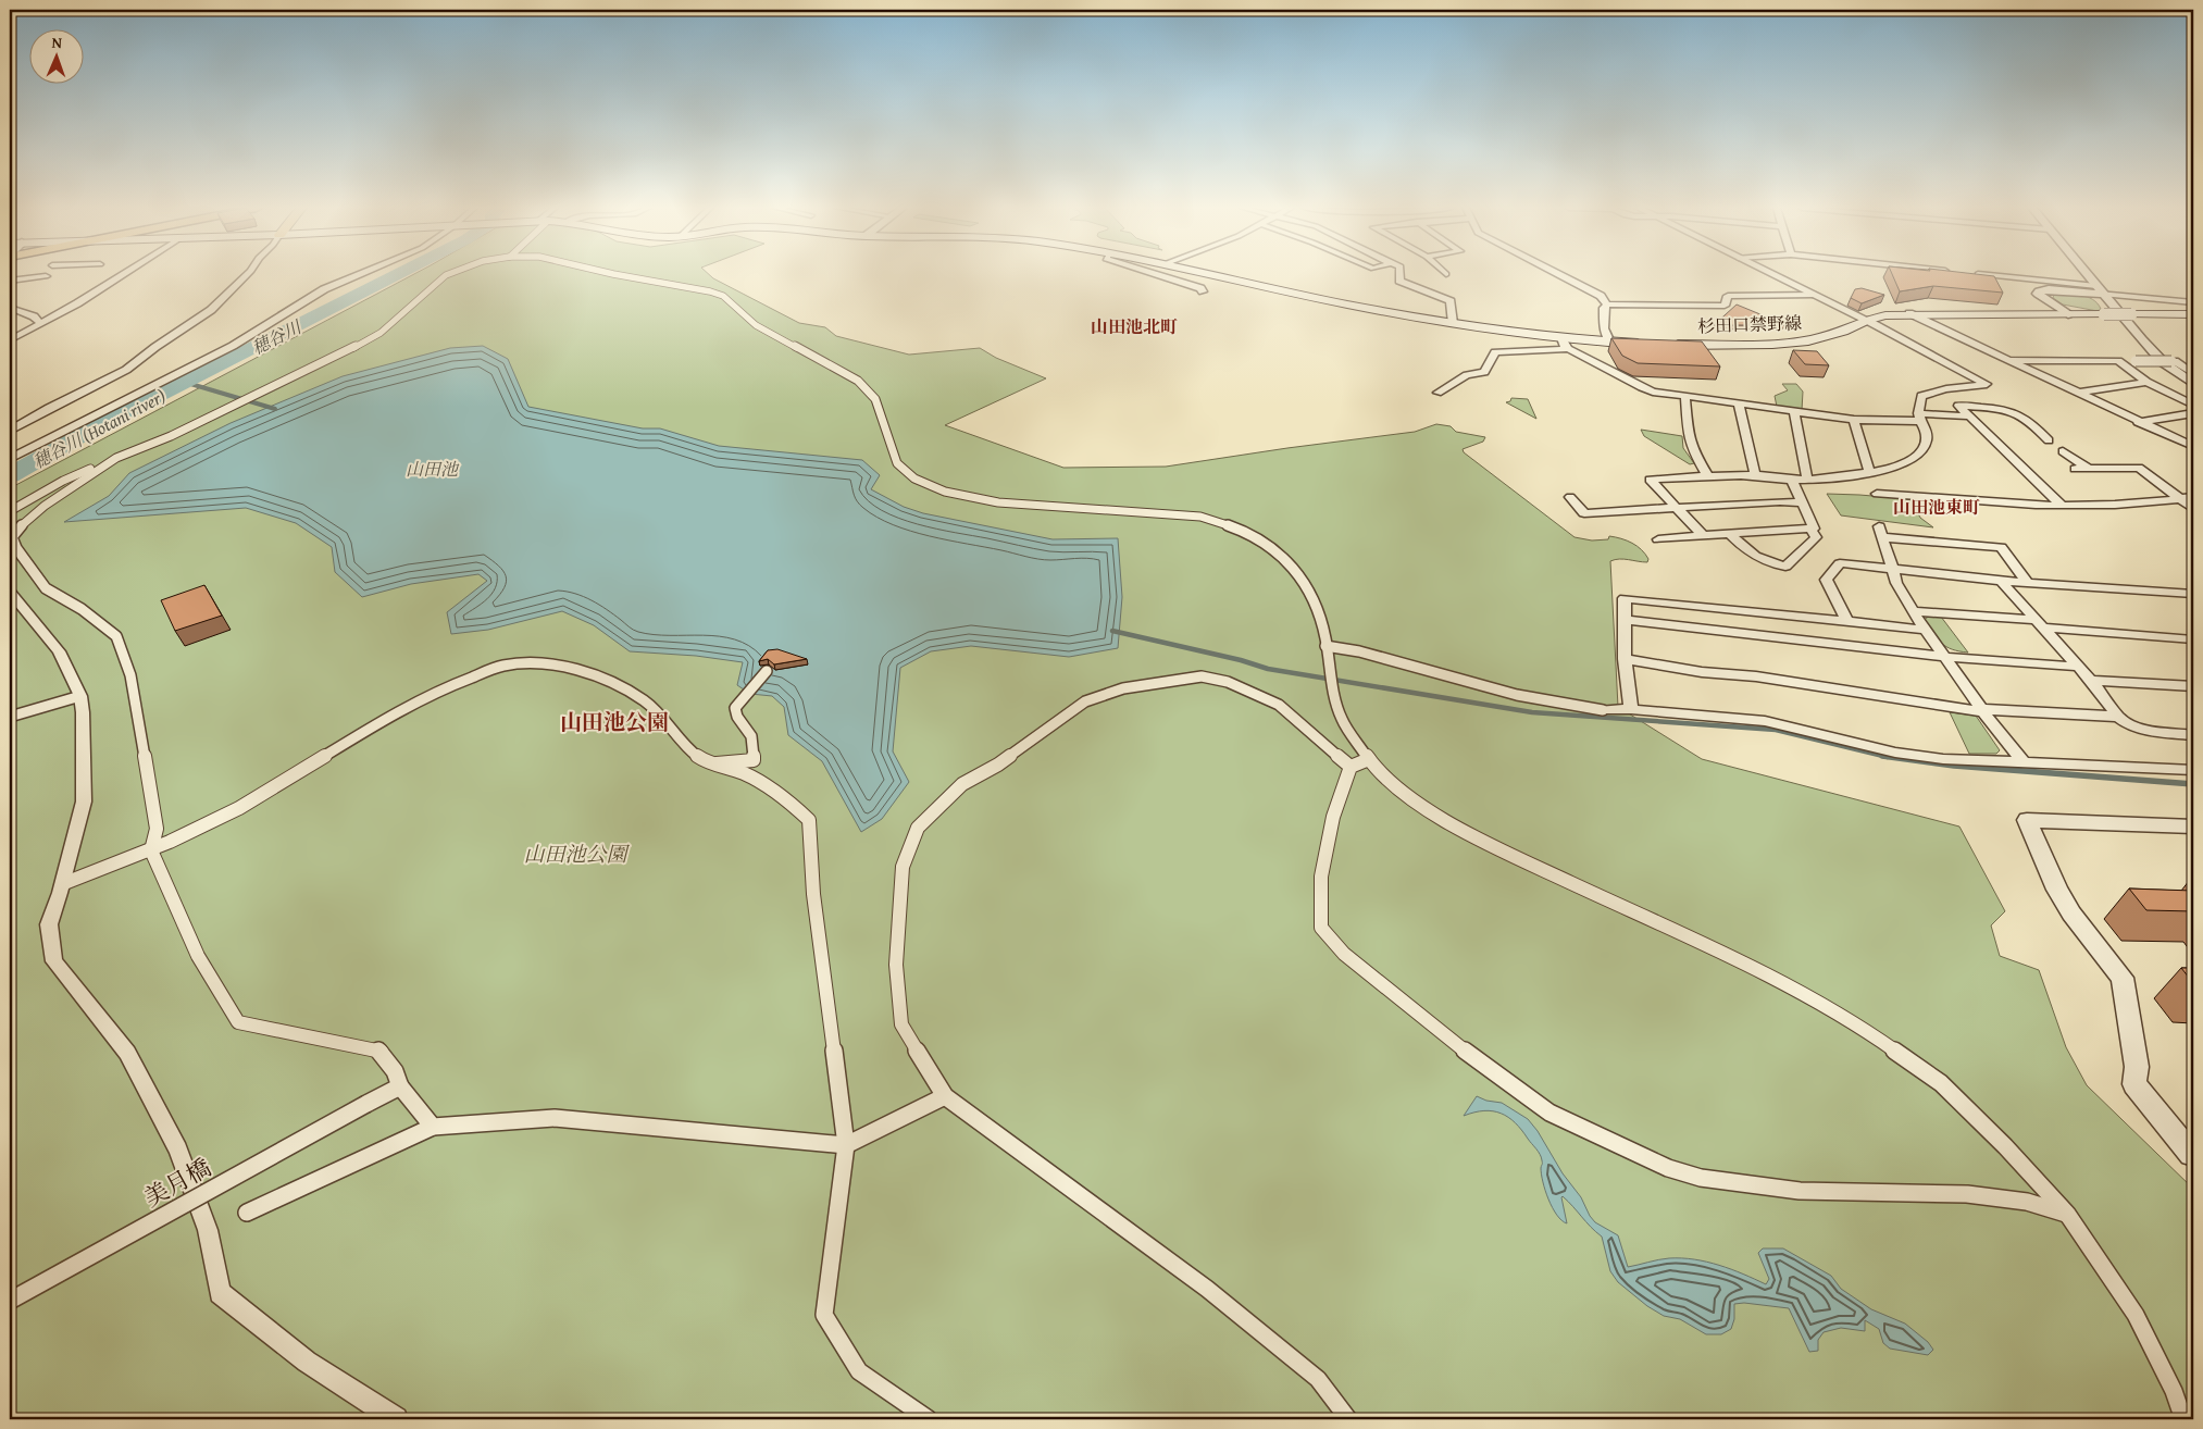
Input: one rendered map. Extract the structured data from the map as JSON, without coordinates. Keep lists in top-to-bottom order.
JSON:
{
  "streets": {
    "main road": ["杉田口禁野線"],
    "street": ["美月橋"]
  },
  "districts": ["山田池北町", "山田池東町", "山田池公園"],
  "water": ["穂谷川", "穂谷川 (Hotani river)", "山田池"],
  "parks": ["山田池公園"],
  "north": "top"
}
